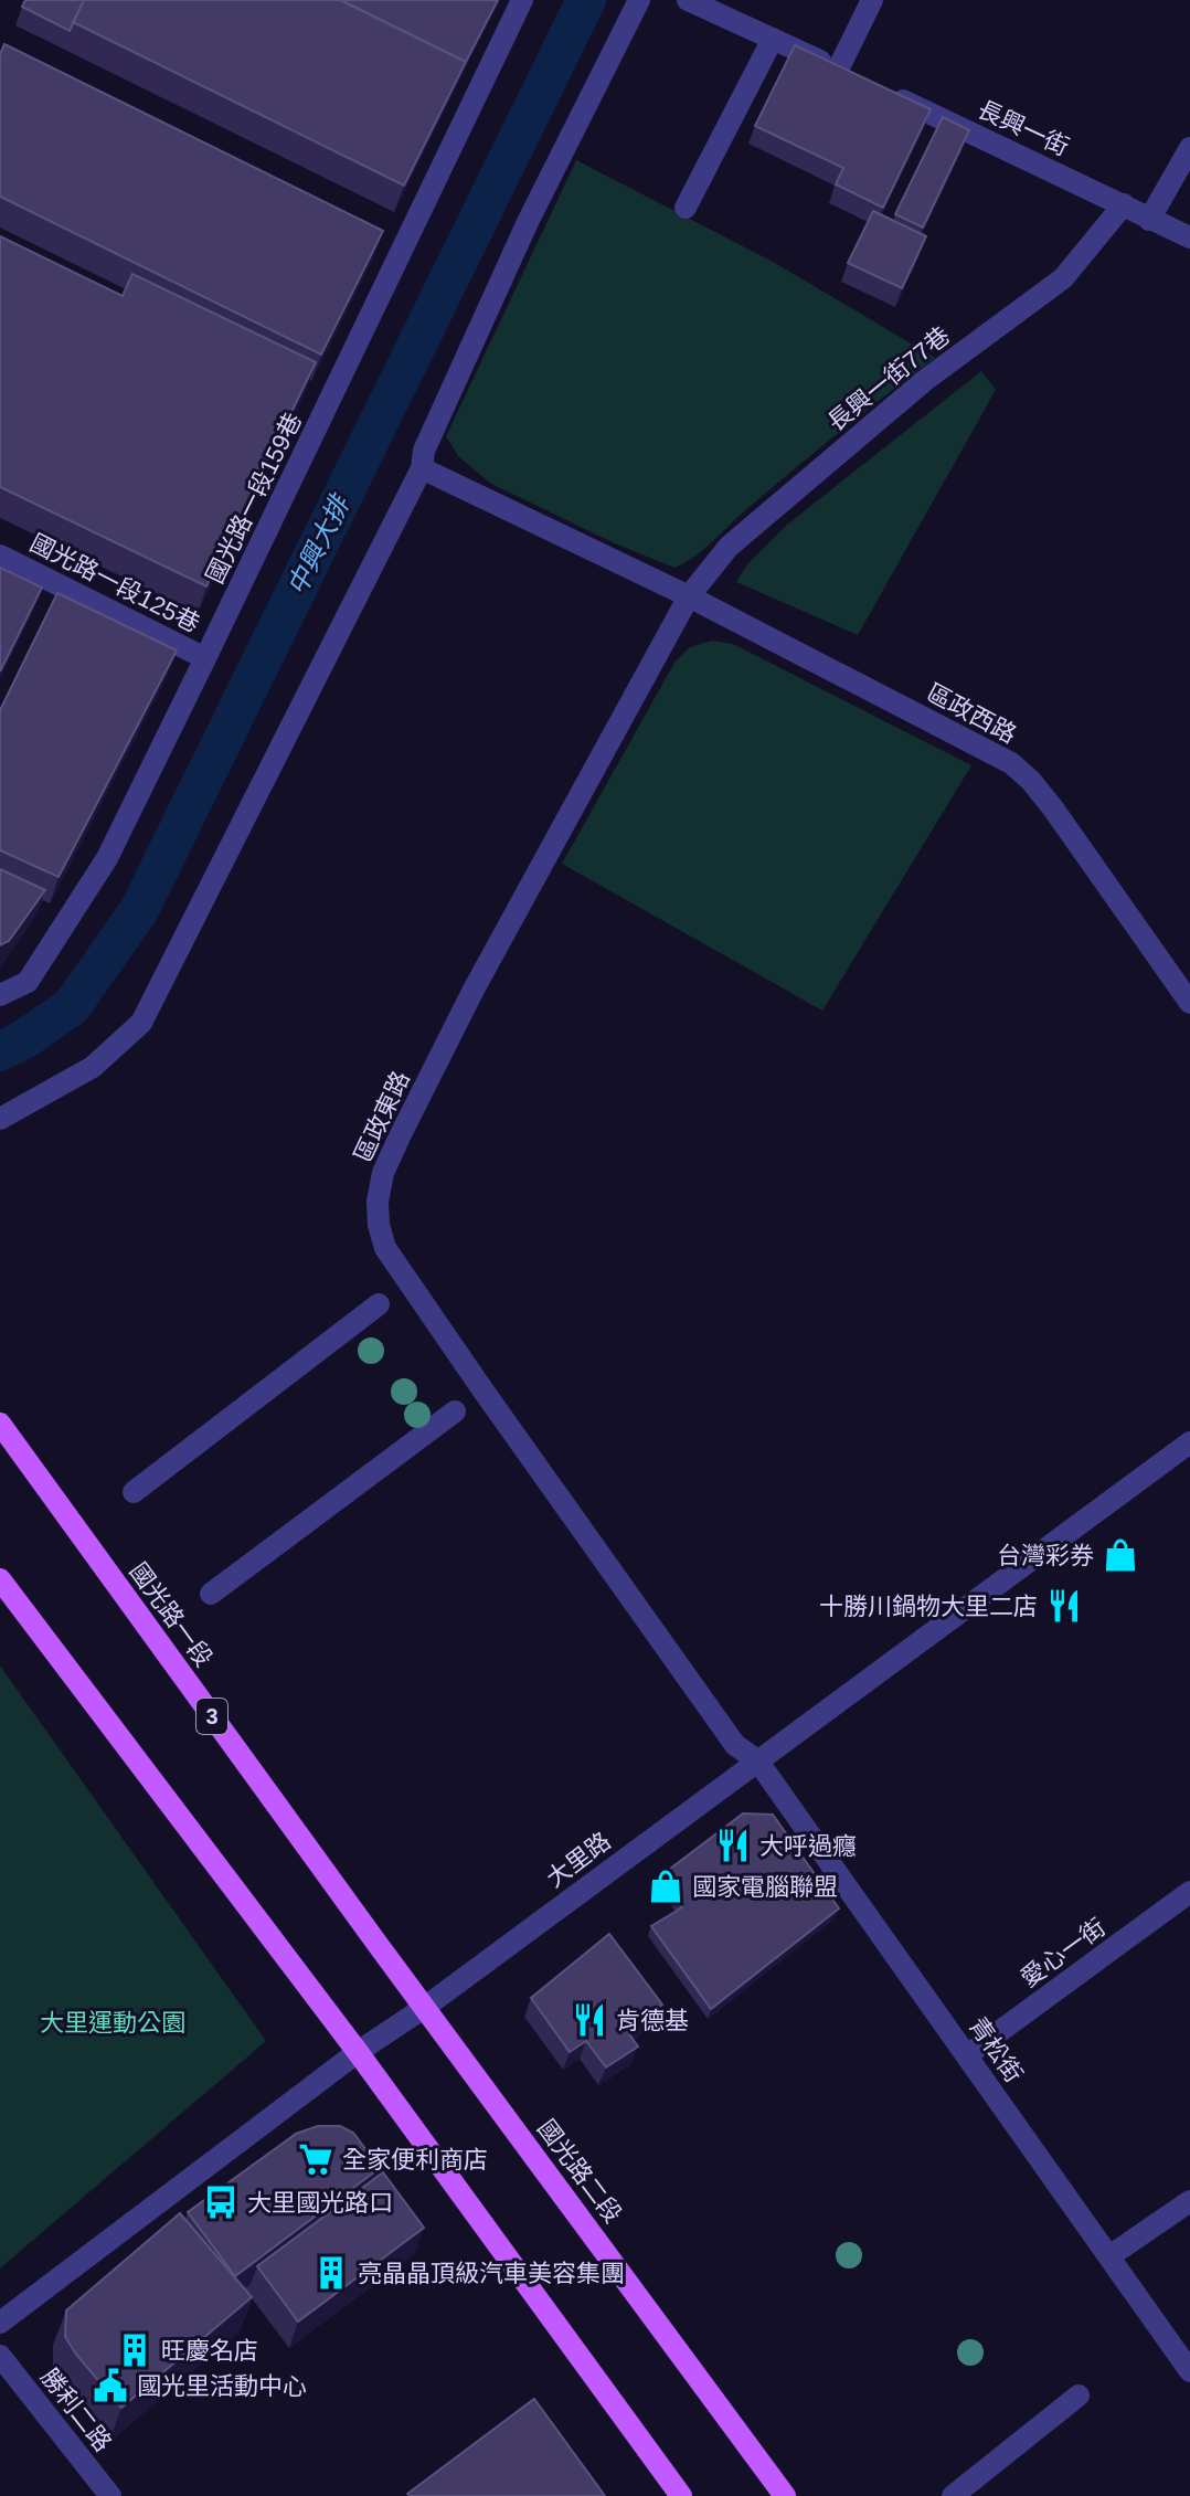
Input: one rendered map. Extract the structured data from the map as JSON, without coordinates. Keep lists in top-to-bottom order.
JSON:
{
  "streets": {
    "main road": ["國光路一段", "3", "國光路二段"],
    "street": [
      "長興一街",
      "長興一街77巷",
      "國光路一段159巷",
      "國光路一段125巷",
      "區政西路",
      "區政東路",
      "大里路",
      "愛心一街",
      "青松街",
      "勝利二路"
    ]
  },
  "crossings": [
    ["長興一街", "長興一街77巷"],
    ["長興一街77巷", "區政西路"],
    ["長興一街77巷", "區政東路"],
    ["國光路一段159巷", "國光路一段125巷"],
    ["區政西路", "區政東路"],
    ["區政東路", "大里路"],
    ["區政東路", "青松街"],
    ["國光路一段", "大里路"],
    ["國光路一段", "國光路二段"],
    ["大里路", "青松街"],
    ["大里路", "國光路二段"],
    ["愛心一街", "青松街"]
  ],
  "water": ["中興大排"],
  "parks": ["大里運動公園"],
  "places": {
    "shop": ["台灣彩券", "國家電腦聯盟"],
    "restaurant": ["十勝川鍋物大里二店", "大呼過癮", "肯德基"],
    "supermarket": ["全家便利商店"],
    "bus stop": ["大里國光路口"],
    "building": ["亮晶晶頂級汽車美容集團", "旺慶名店"],
    "public building": ["國光里活動中心"]
  }
}
